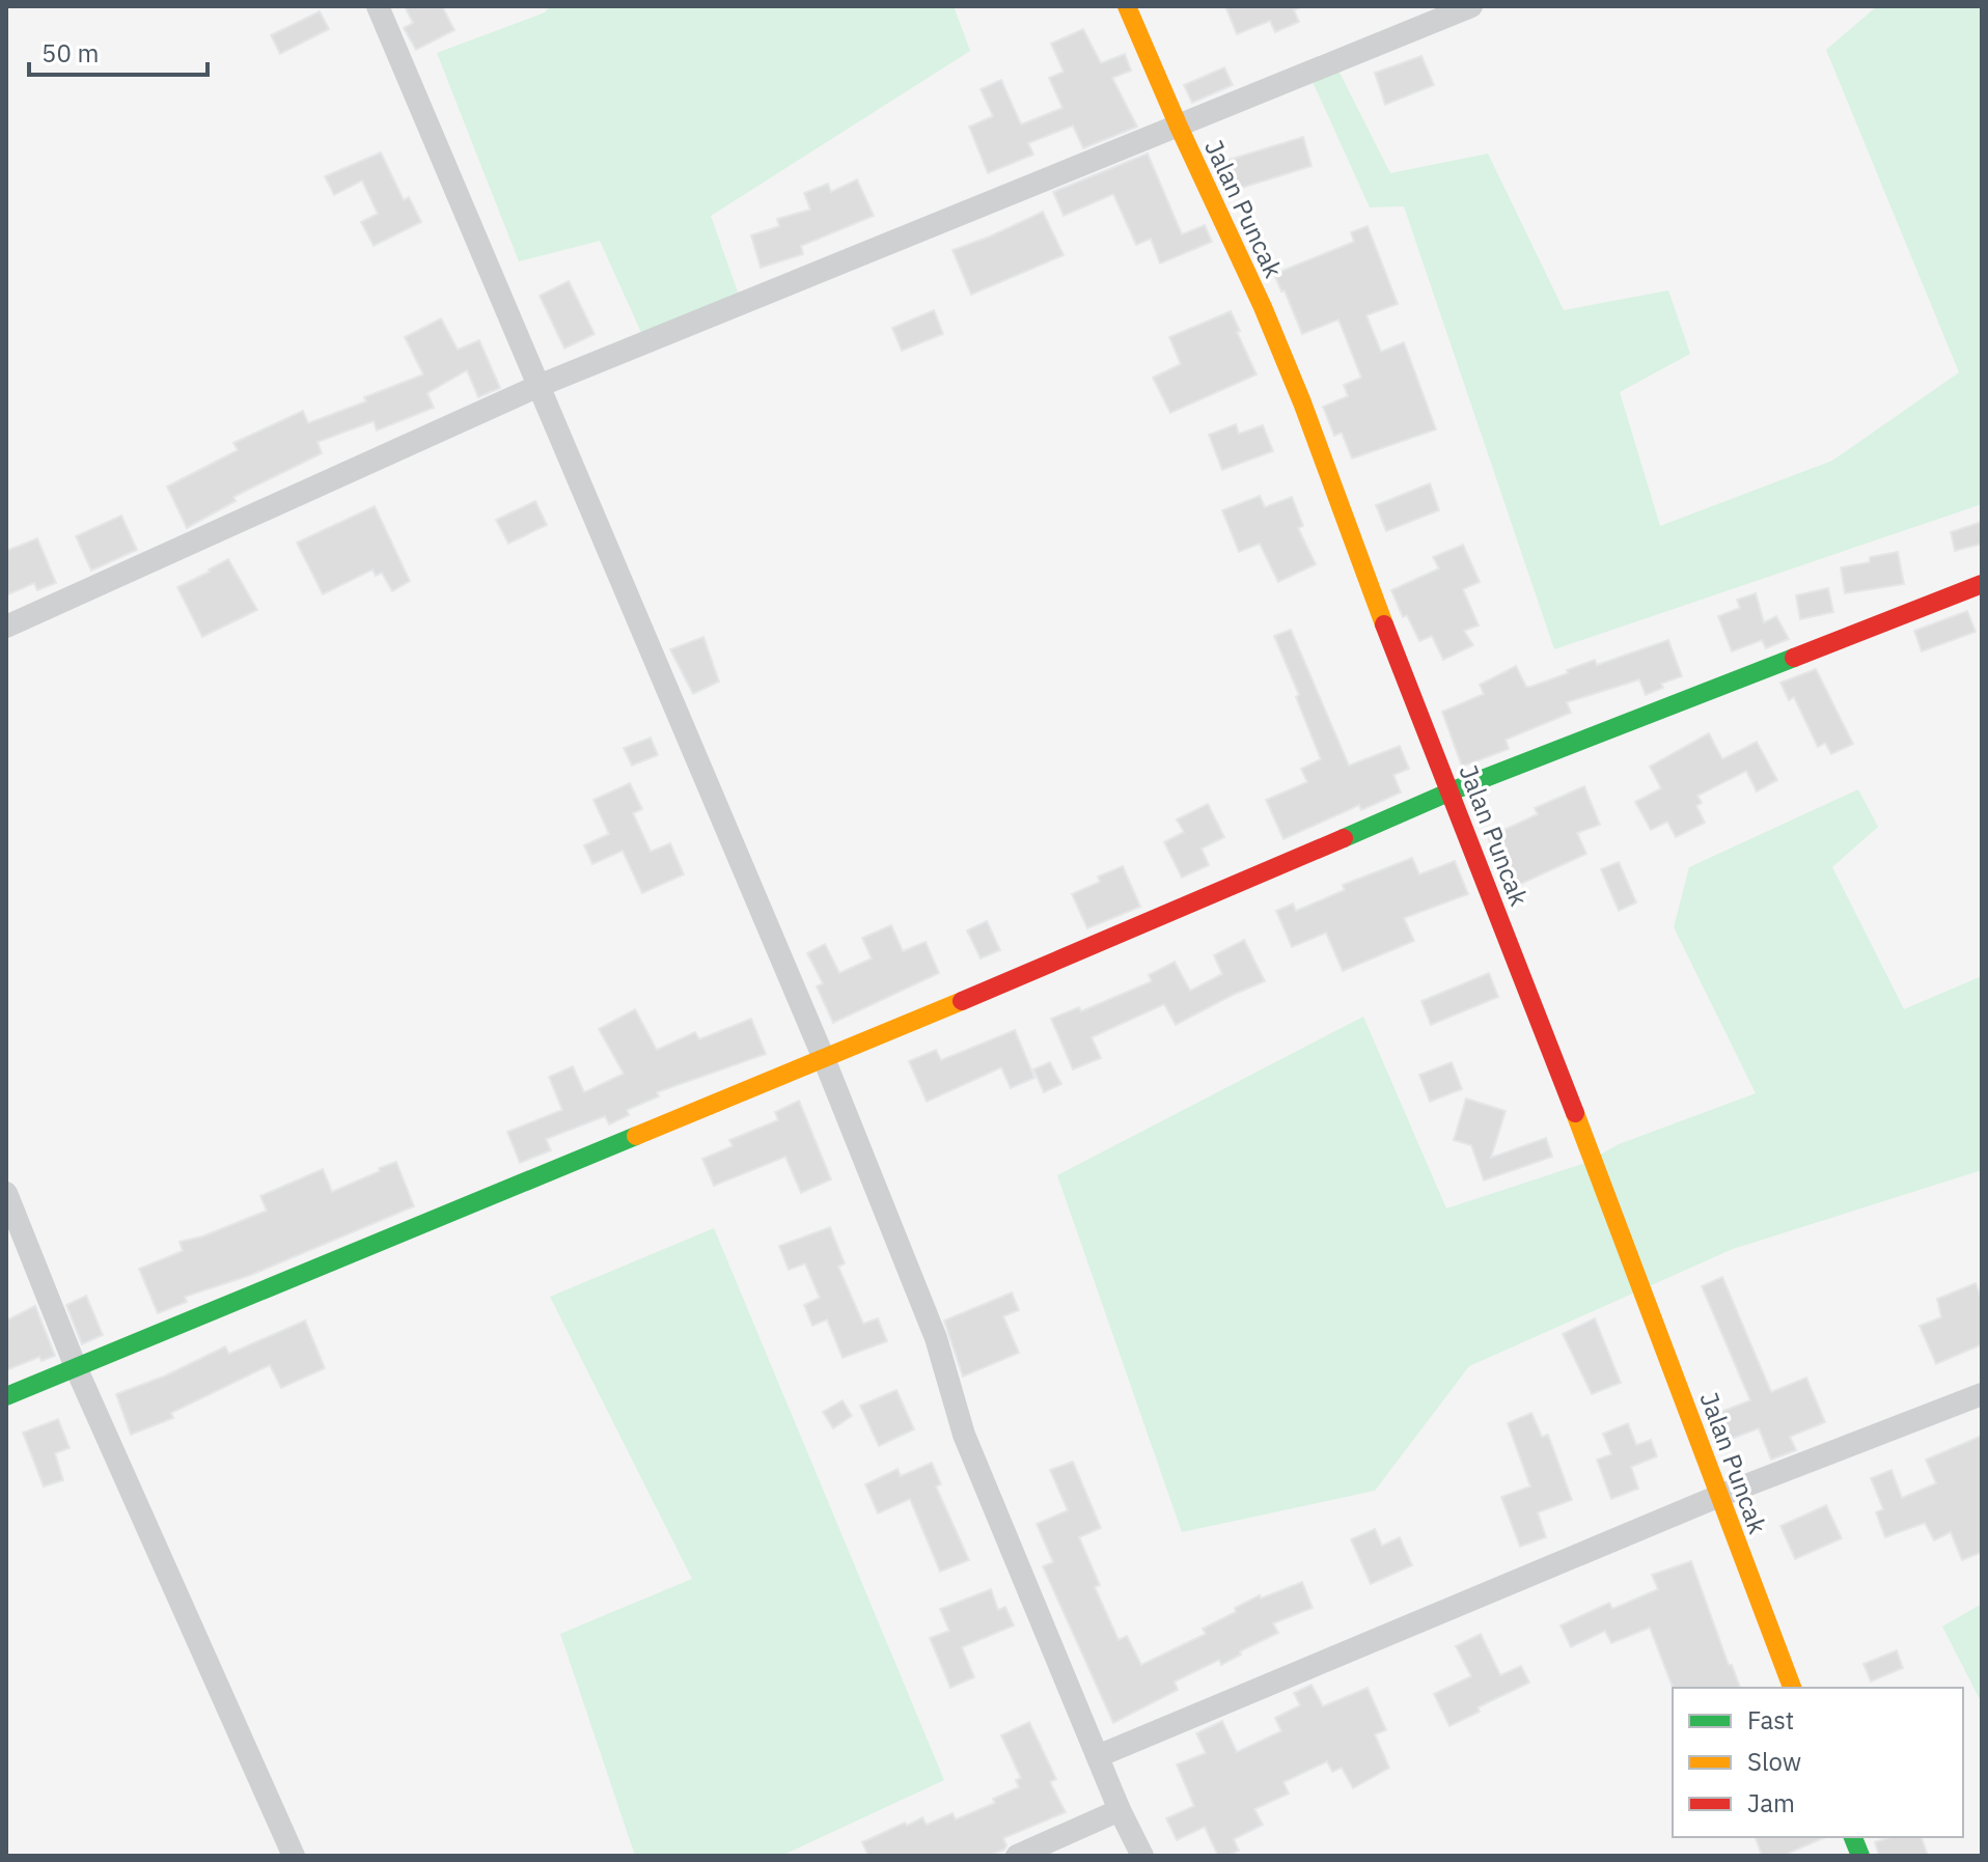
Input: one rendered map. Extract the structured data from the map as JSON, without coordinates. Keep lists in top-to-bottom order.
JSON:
{
  "streets": {
    "street": ["Jalan Puncak"]
  },
  "legend": ["Fast", "Slow", "Jam"],
  "scale_bar": "50 m"
}
